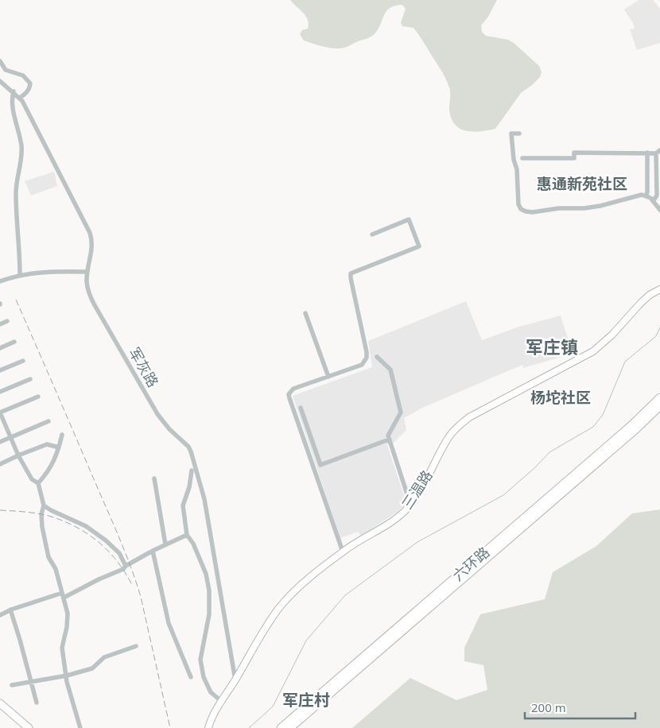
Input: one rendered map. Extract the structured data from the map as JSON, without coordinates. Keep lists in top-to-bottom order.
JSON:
{
  "streets": {
    "highway": ["六环路"],
    "main road": ["三温路"],
    "street": ["军灰路"]
  },
  "crossings": [
    ["军灰路", "三温路"]
  ],
  "districts": [
    "惠通新苑社区",
    "军庄镇",
    "杨坨社区",
    "军庄村"
  ],
  "scale_bar": "200 m"
}
